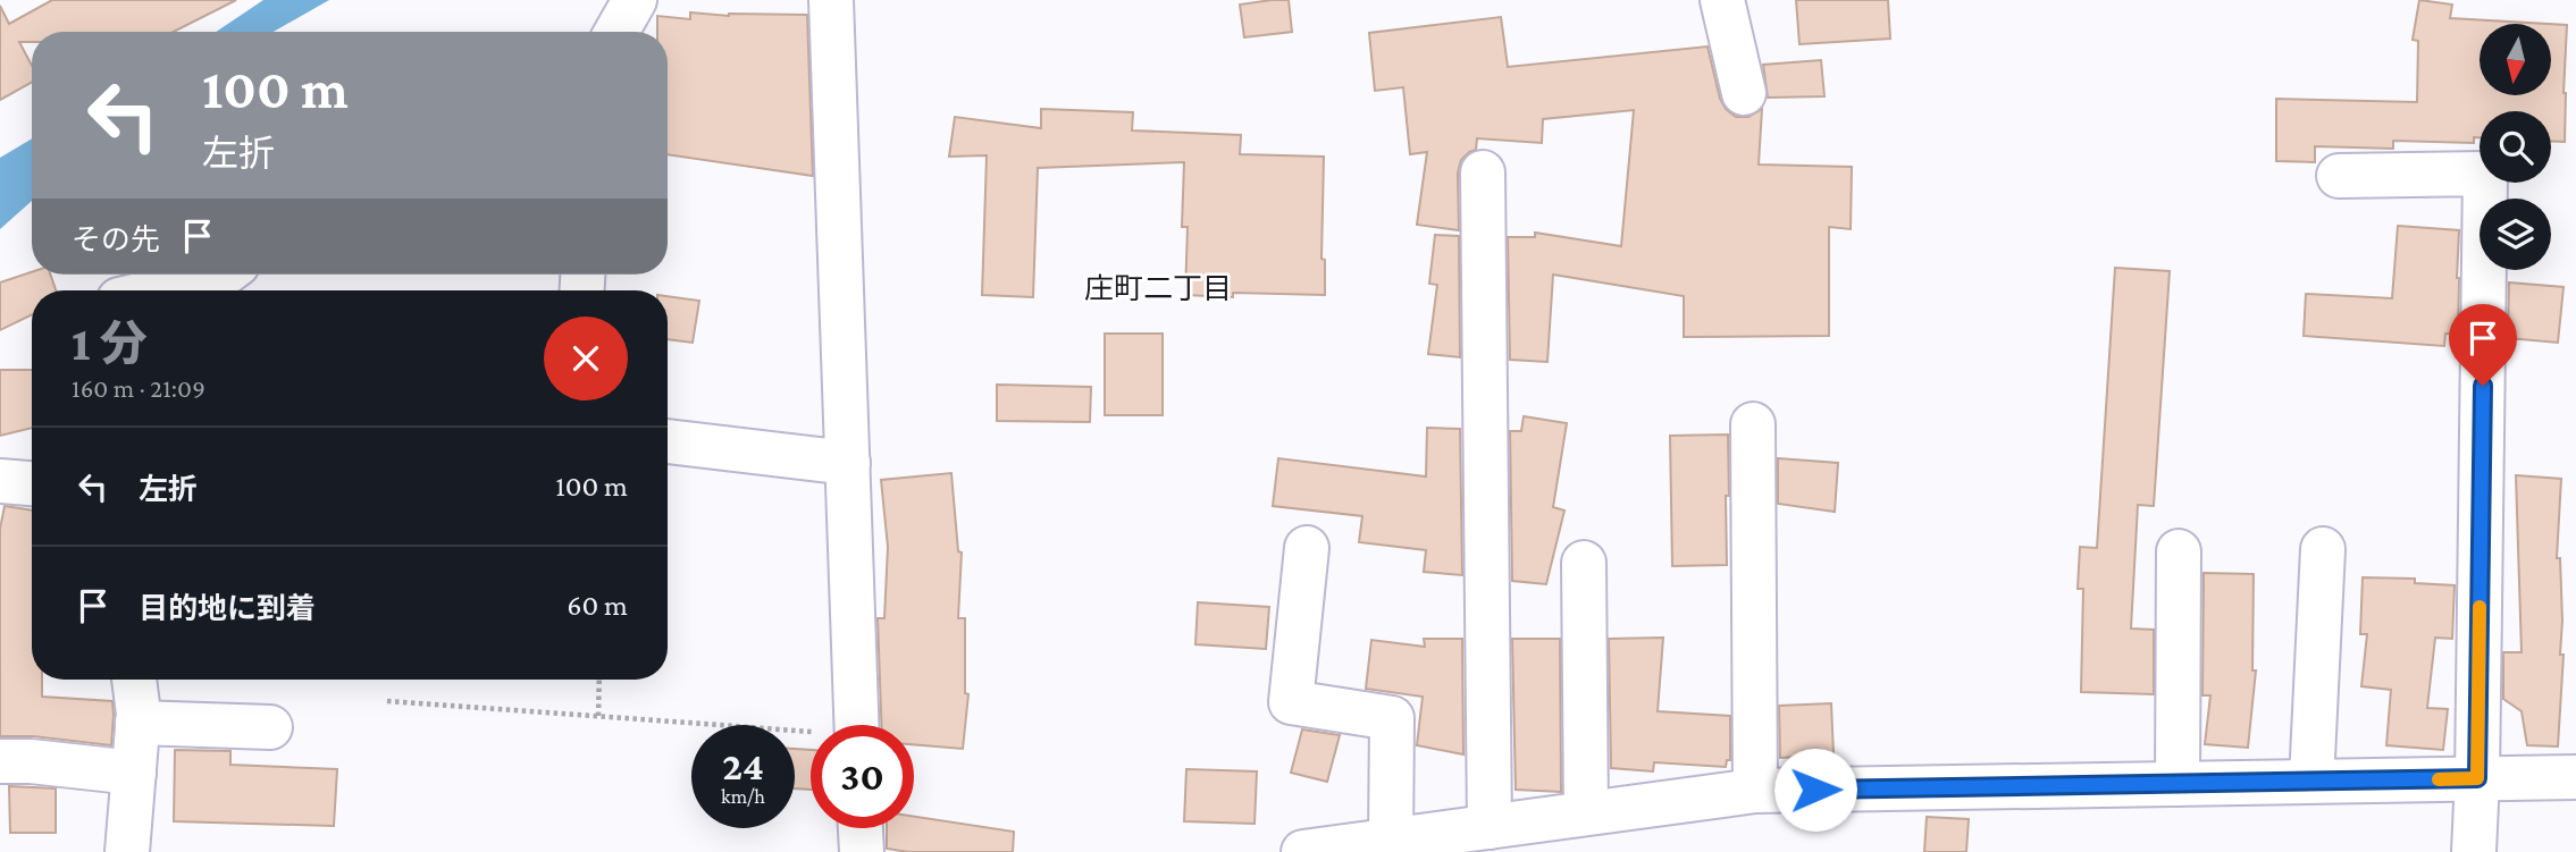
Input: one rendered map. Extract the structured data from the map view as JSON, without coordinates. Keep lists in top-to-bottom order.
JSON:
{
  "districts": ["庄町二丁目"],
  "north": "bottom",
  "page": {
    "turn": ["100 m", "左折"],
    "then": "その先",
    "heading": ["1 分", "160 m · 21:09"],
    "list": [
      {
        "name": "左折",
        "value": "100 m"
      },
      {
        "name": "目的地に到着",
        "value": "60 m"
      }
    ],
    "speed": "24 km/h",
    "limit": "30"
  }
}
